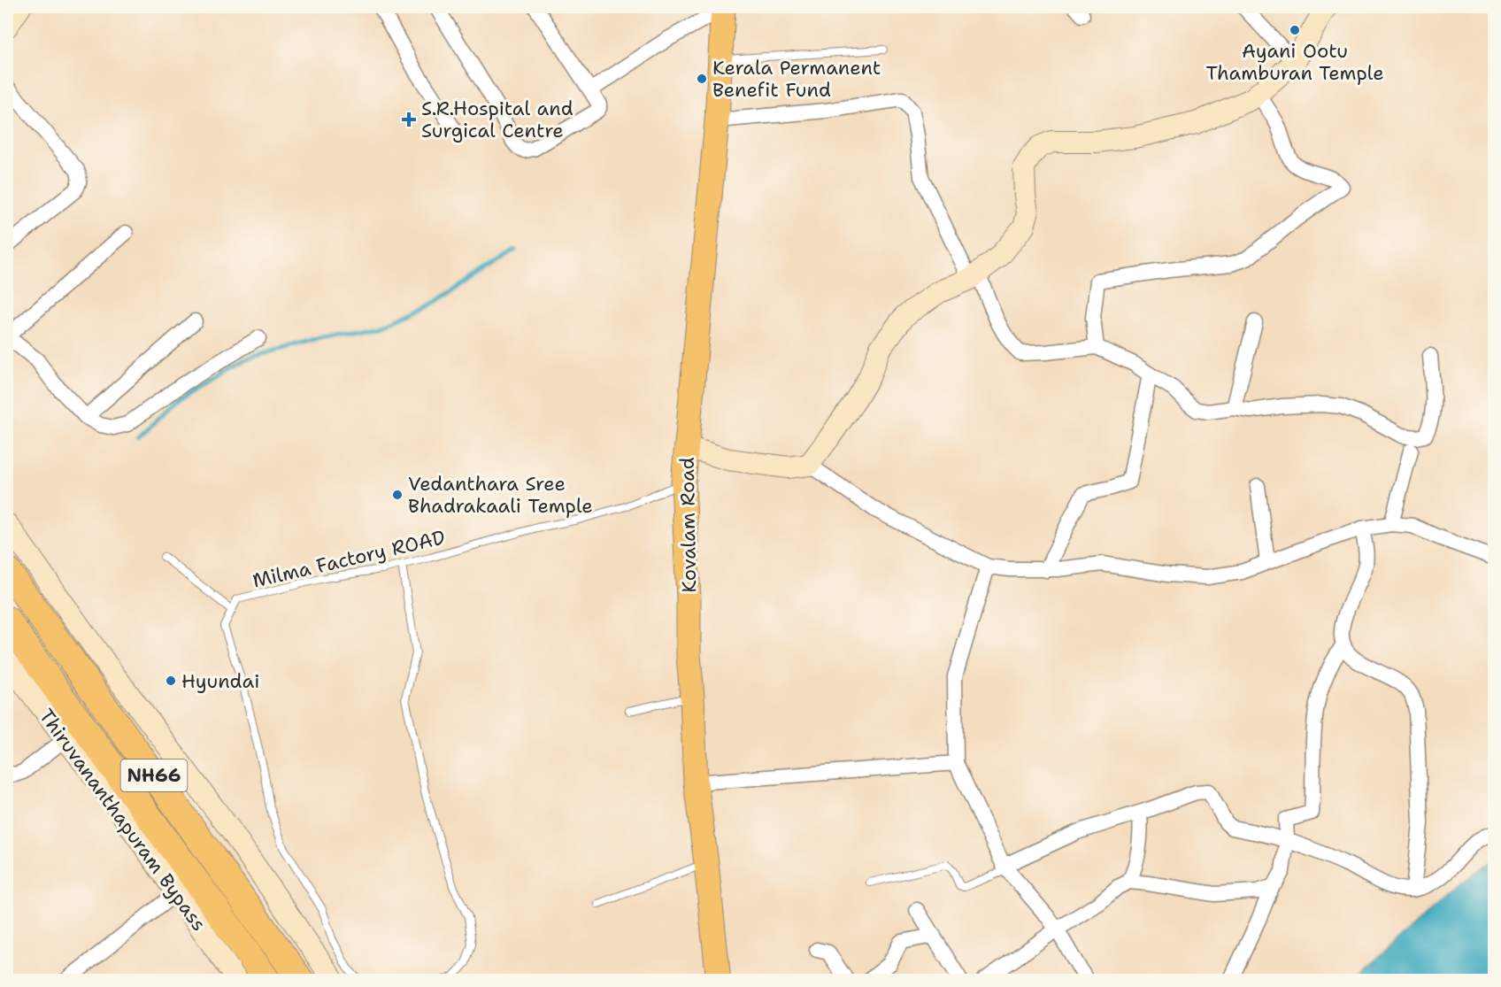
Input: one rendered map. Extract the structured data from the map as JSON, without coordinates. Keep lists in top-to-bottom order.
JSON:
{
  "streets": {
    "highway": ["NH66", "Thiruvananthapuram Bypass"],
    "main road": ["Kovalam Road"],
    "lane": ["Milma Factory ROAD"]
  },
  "crossings": [
    ["Kovalam Road", "Milma Factory ROAD"]
  ],
  "places": {
    "other": [
      "Ayani Ootu Thamburan Temple",
      "Kerala Permanent Benefit Fund",
      "Vedanthara Sree Bhadrakaali Temple",
      "Hyundai"
    ],
    "health": ["S.R.Hospital and Surgical Centre"]
  }
}
